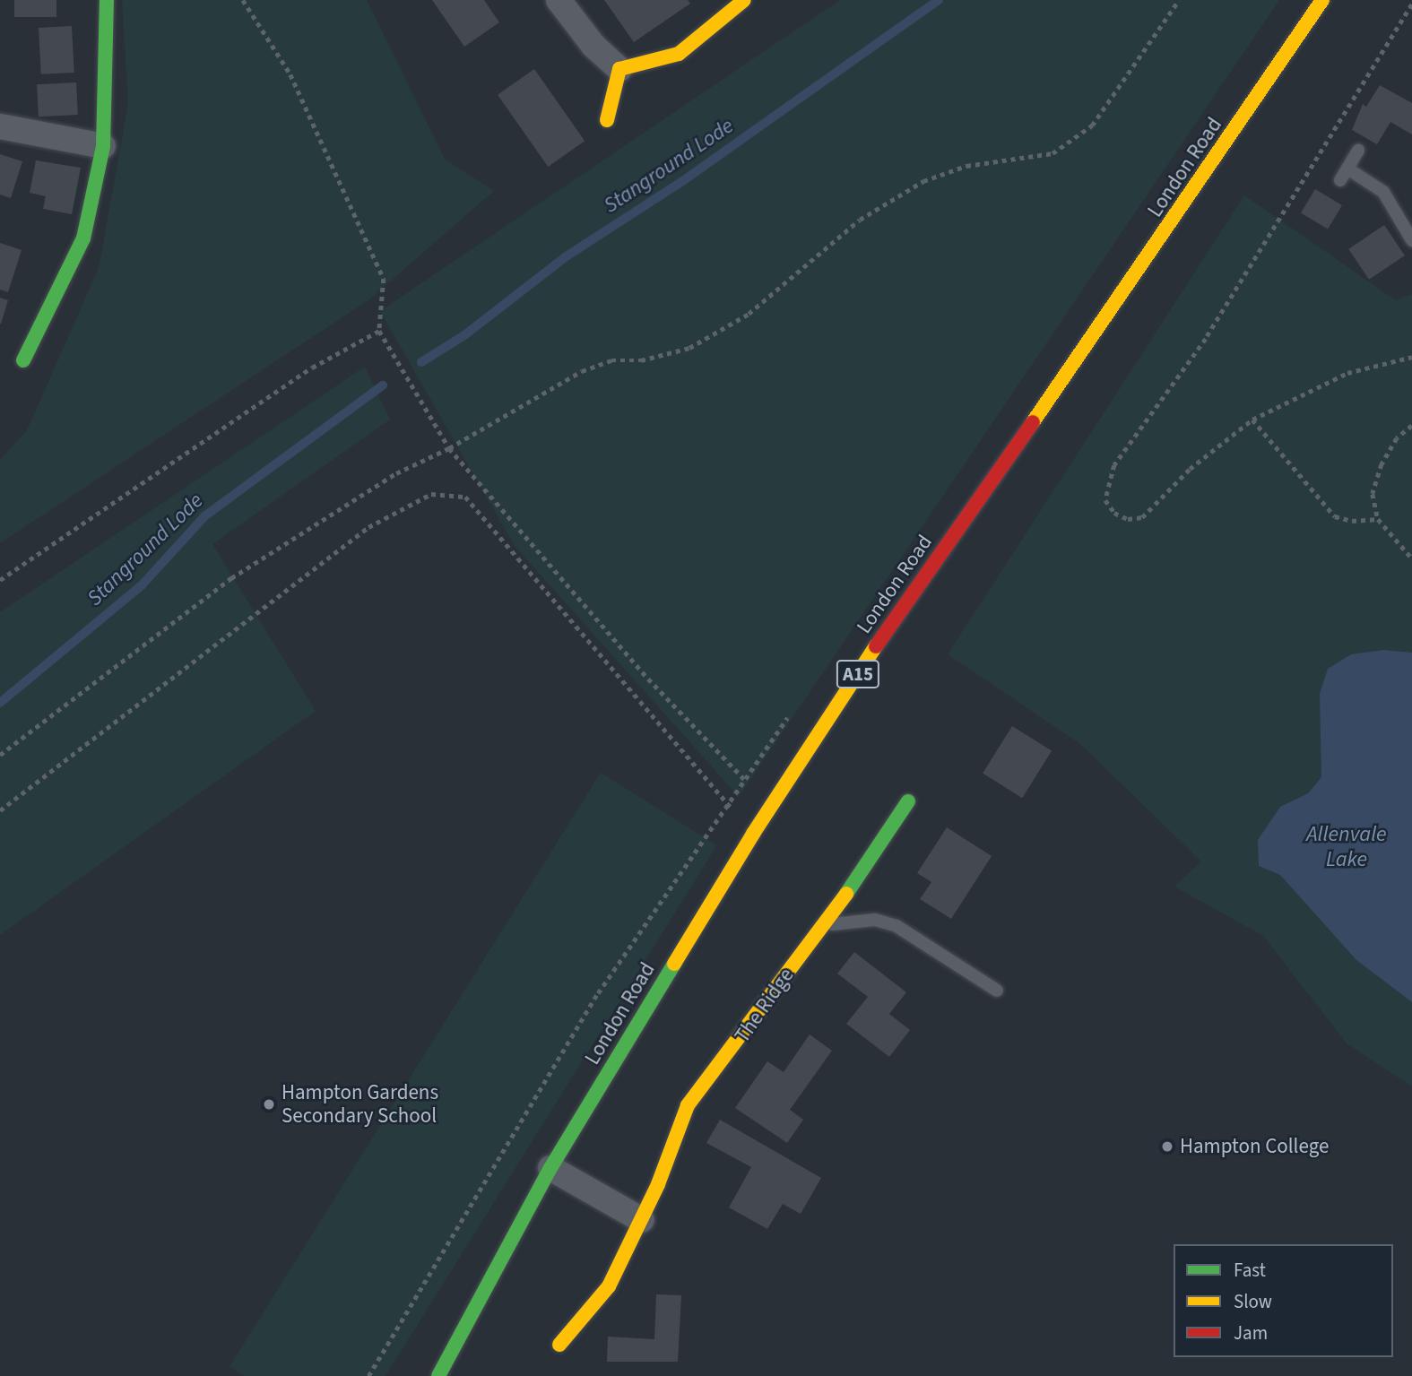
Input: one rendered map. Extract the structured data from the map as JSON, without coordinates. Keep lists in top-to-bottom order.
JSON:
{
  "streets": {
    "main road": ["London Road", "A15", "The Ridge"]
  },
  "water": ["Stanground Lode", "Allenvale Lake"],
  "places": ["Hampton Gardens Secondary School", "Hampton College"],
  "legend": ["Fast", "Slow", "Jam"]
}
